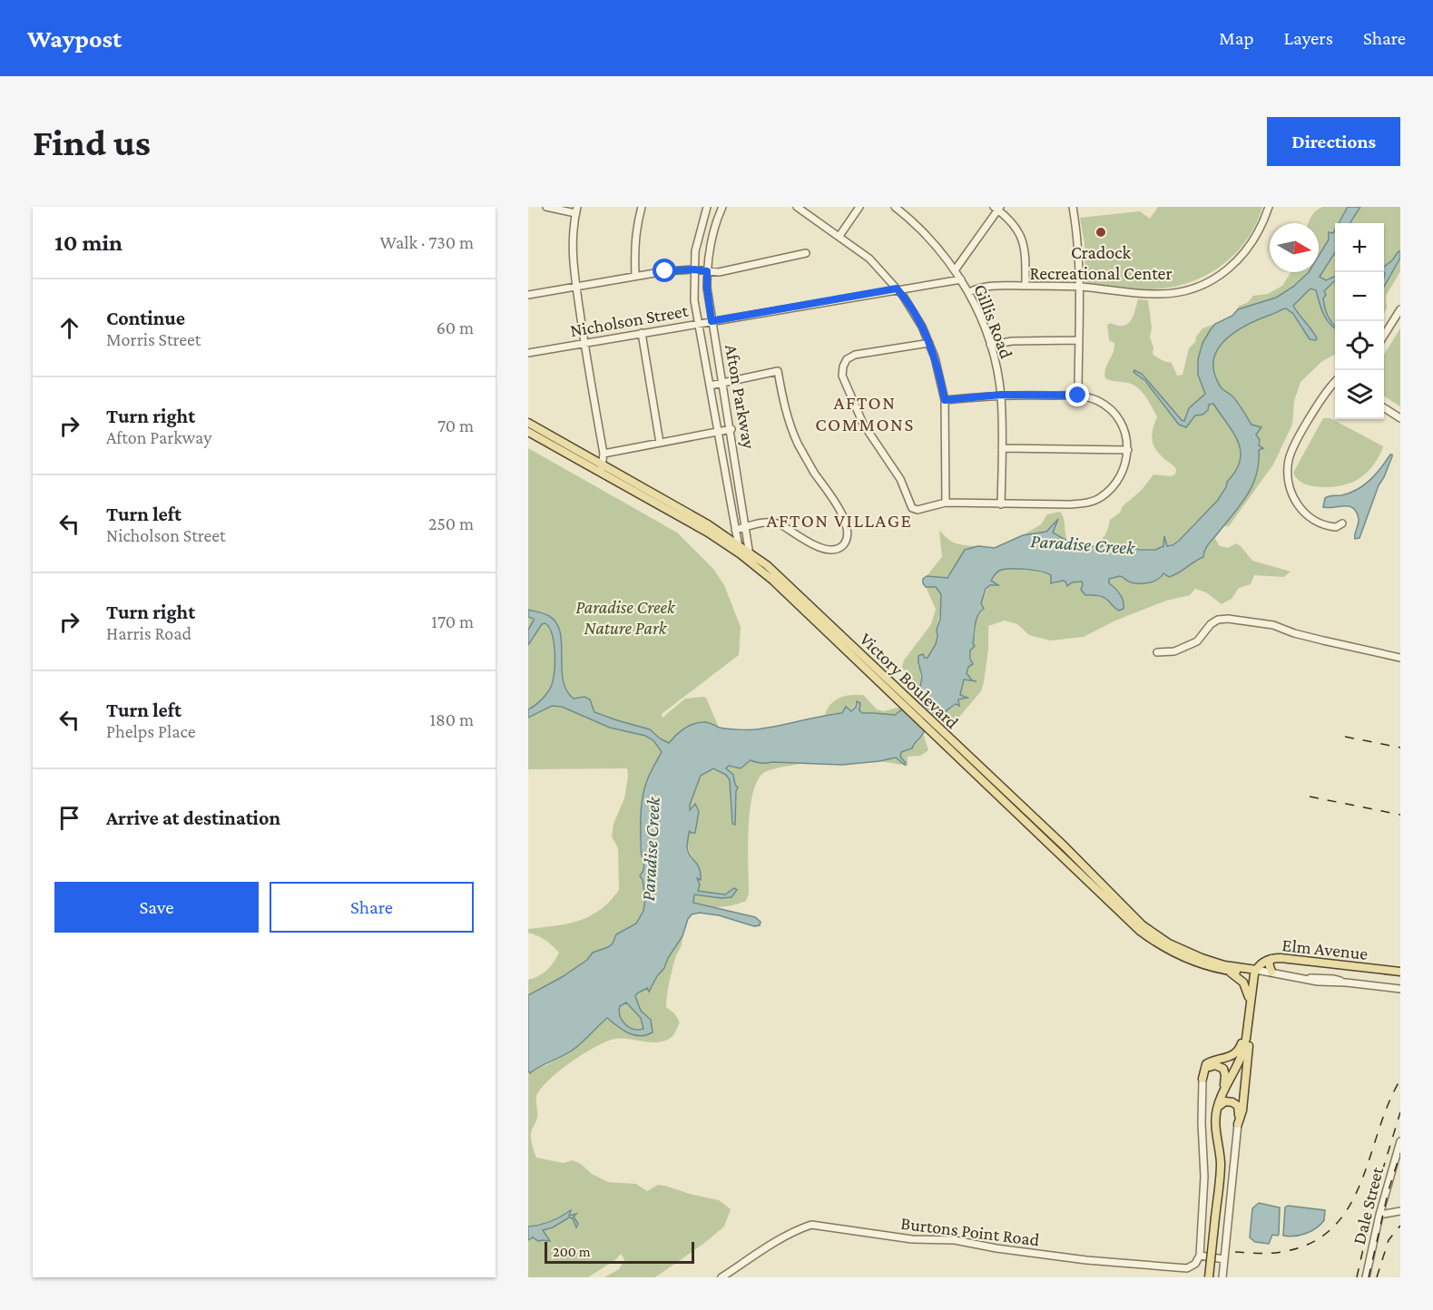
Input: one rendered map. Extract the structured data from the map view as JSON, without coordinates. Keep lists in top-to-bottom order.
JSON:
{
  "streets": {
    "main road": ["Victory Boulevard", "Elm Avenue"],
    "street": [
      "Nicholson Street",
      "Gillis Road",
      "Afton Parkway",
      "Dale Street",
      "Burtons Point Road"
    ]
  },
  "crossings": [
    ["Nicholson Street", "Gillis Road"],
    ["Nicholson Street", "Afton Parkway"],
    ["Afton Parkway", "Victory Boulevard"],
    ["Victory Boulevard", "Elm Avenue"]
  ],
  "districts": ["AFTON COMMONS", "AFTON VILLAGE"],
  "water": ["Paradise Creek"],
  "parks": ["Paradise Creek Nature Park"],
  "places": ["Cradock Recreational Center"],
  "scale_bar": "200 m",
  "north": "right",
  "page": {
    "header": "Waypost",
    "nav": ["Map", "Layers", "Share"],
    "buttons": [
      "Directions",
      ["Save", "Share"]
    ],
    "title": "Find us",
    "heading": ["10 min", "Walk · 730 m"],
    "map_buttons": ["+", "−"],
    "list": [
      ["Continue", "Morris Street", "60 m"],
      ["Turn right", "Afton Parkway", "70 m"],
      ["Turn left", "Nicholson Street", "250 m"],
      ["Turn right", "Harris Road", "170 m"],
      ["Turn left", "Phelps Place", "180 m"],
      "Arrive at destination"
    ],
    "scale": "200 m"
  }
}
